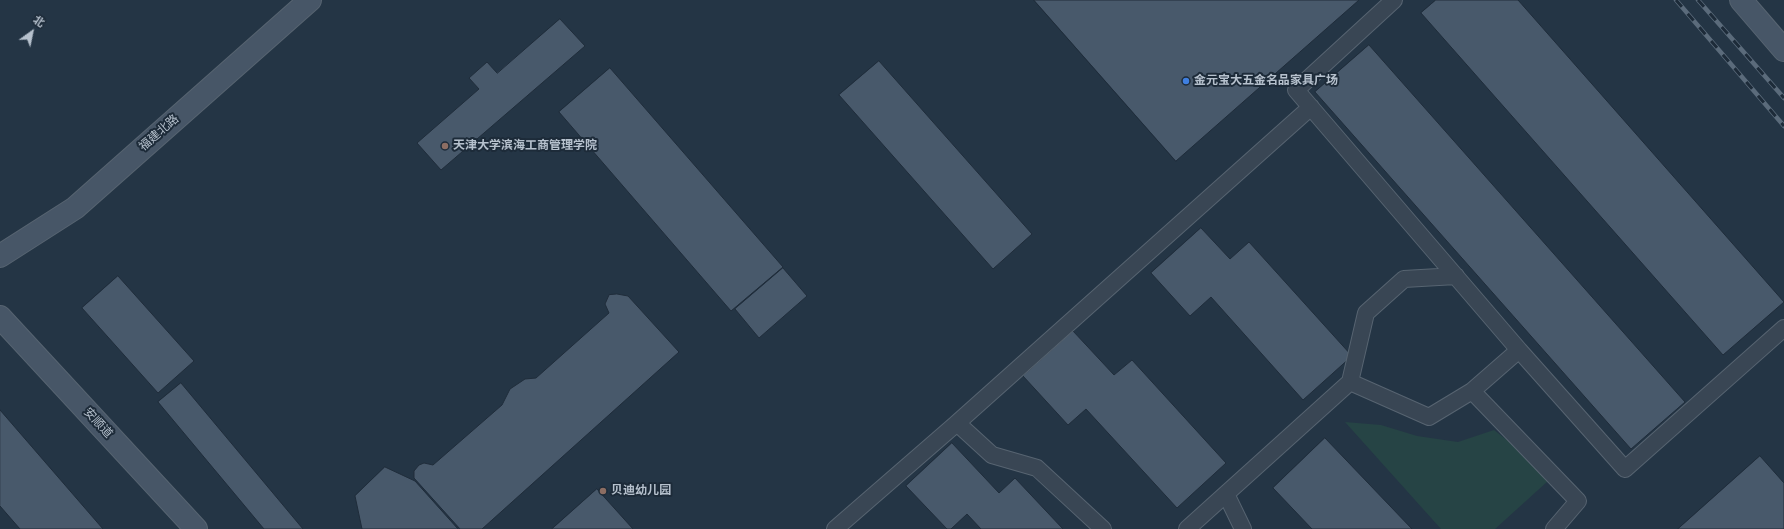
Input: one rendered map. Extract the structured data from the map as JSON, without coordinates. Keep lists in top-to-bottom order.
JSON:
{
  "streets": {
    "street": ["福建北路", "安顺道"]
  },
  "places": ["金元宝大五金名品家具广场", "天津大学滨海工商管理学院", "贝迪幼儿园"],
  "north": "top right"
}
